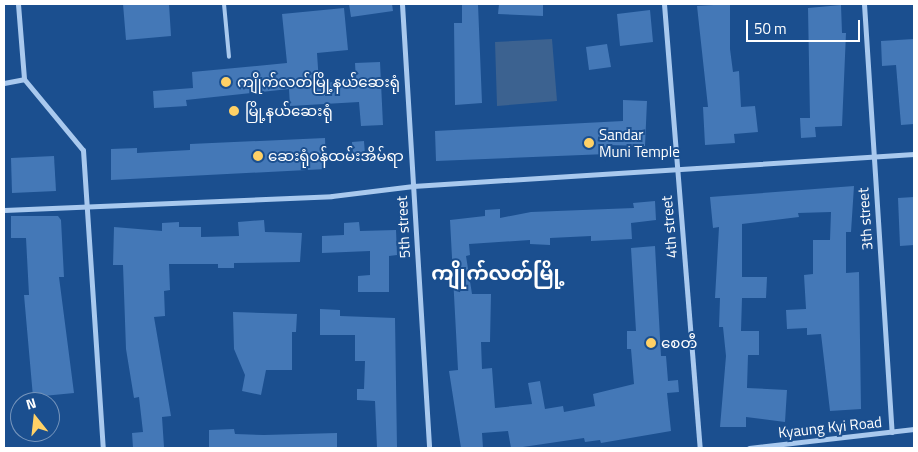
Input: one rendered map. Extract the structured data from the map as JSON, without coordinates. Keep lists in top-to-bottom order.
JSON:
{
  "streets": {
    "street": [
      "3th street",
      "5th street",
      "4th street",
      "Kyaung Kyi Road"
    ]
  },
  "crossings": [
    ["3th street", "Kyaung Kyi Road"]
  ],
  "districts": ["ကျိုက်လတ်မြို့"],
  "places": [
    "ကျိုက်လတ်မြို့နယ်ဆေးရုံ",
    "မြို့နယ်ဆေးရုံ",
    "Sandar Muni Temple",
    "ဆေးရုံဝန်ထမ်းအိမ်ရာ",
    "စေတီ"
  ],
  "scale_bar": "50 m",
  "north": "top"
}
